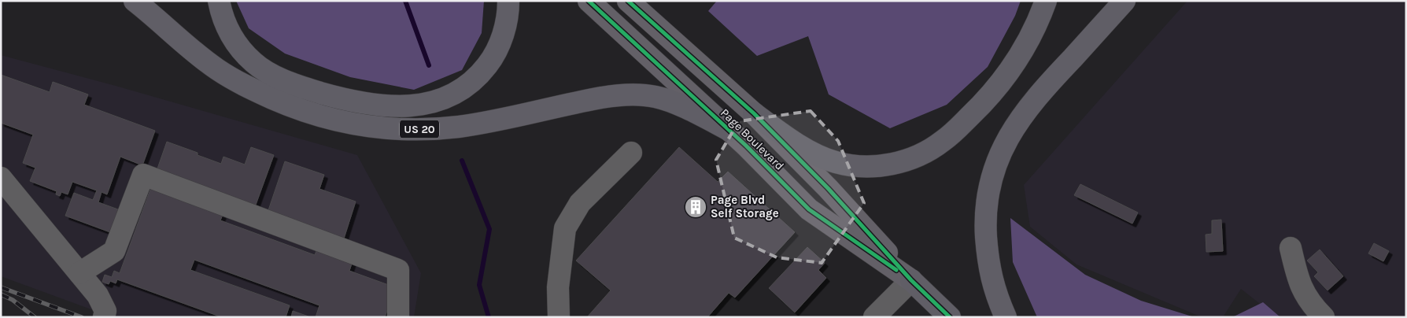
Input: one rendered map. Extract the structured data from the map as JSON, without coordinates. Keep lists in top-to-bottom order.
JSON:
{
  "streets": {
    "highway": ["US 20", "Page Boulevard"]
  },
  "crossings": [
    ["US 20", "Page Boulevard"]
  ],
  "places": {
    "building": ["Page Blvd Self Storage"]
  }
}
